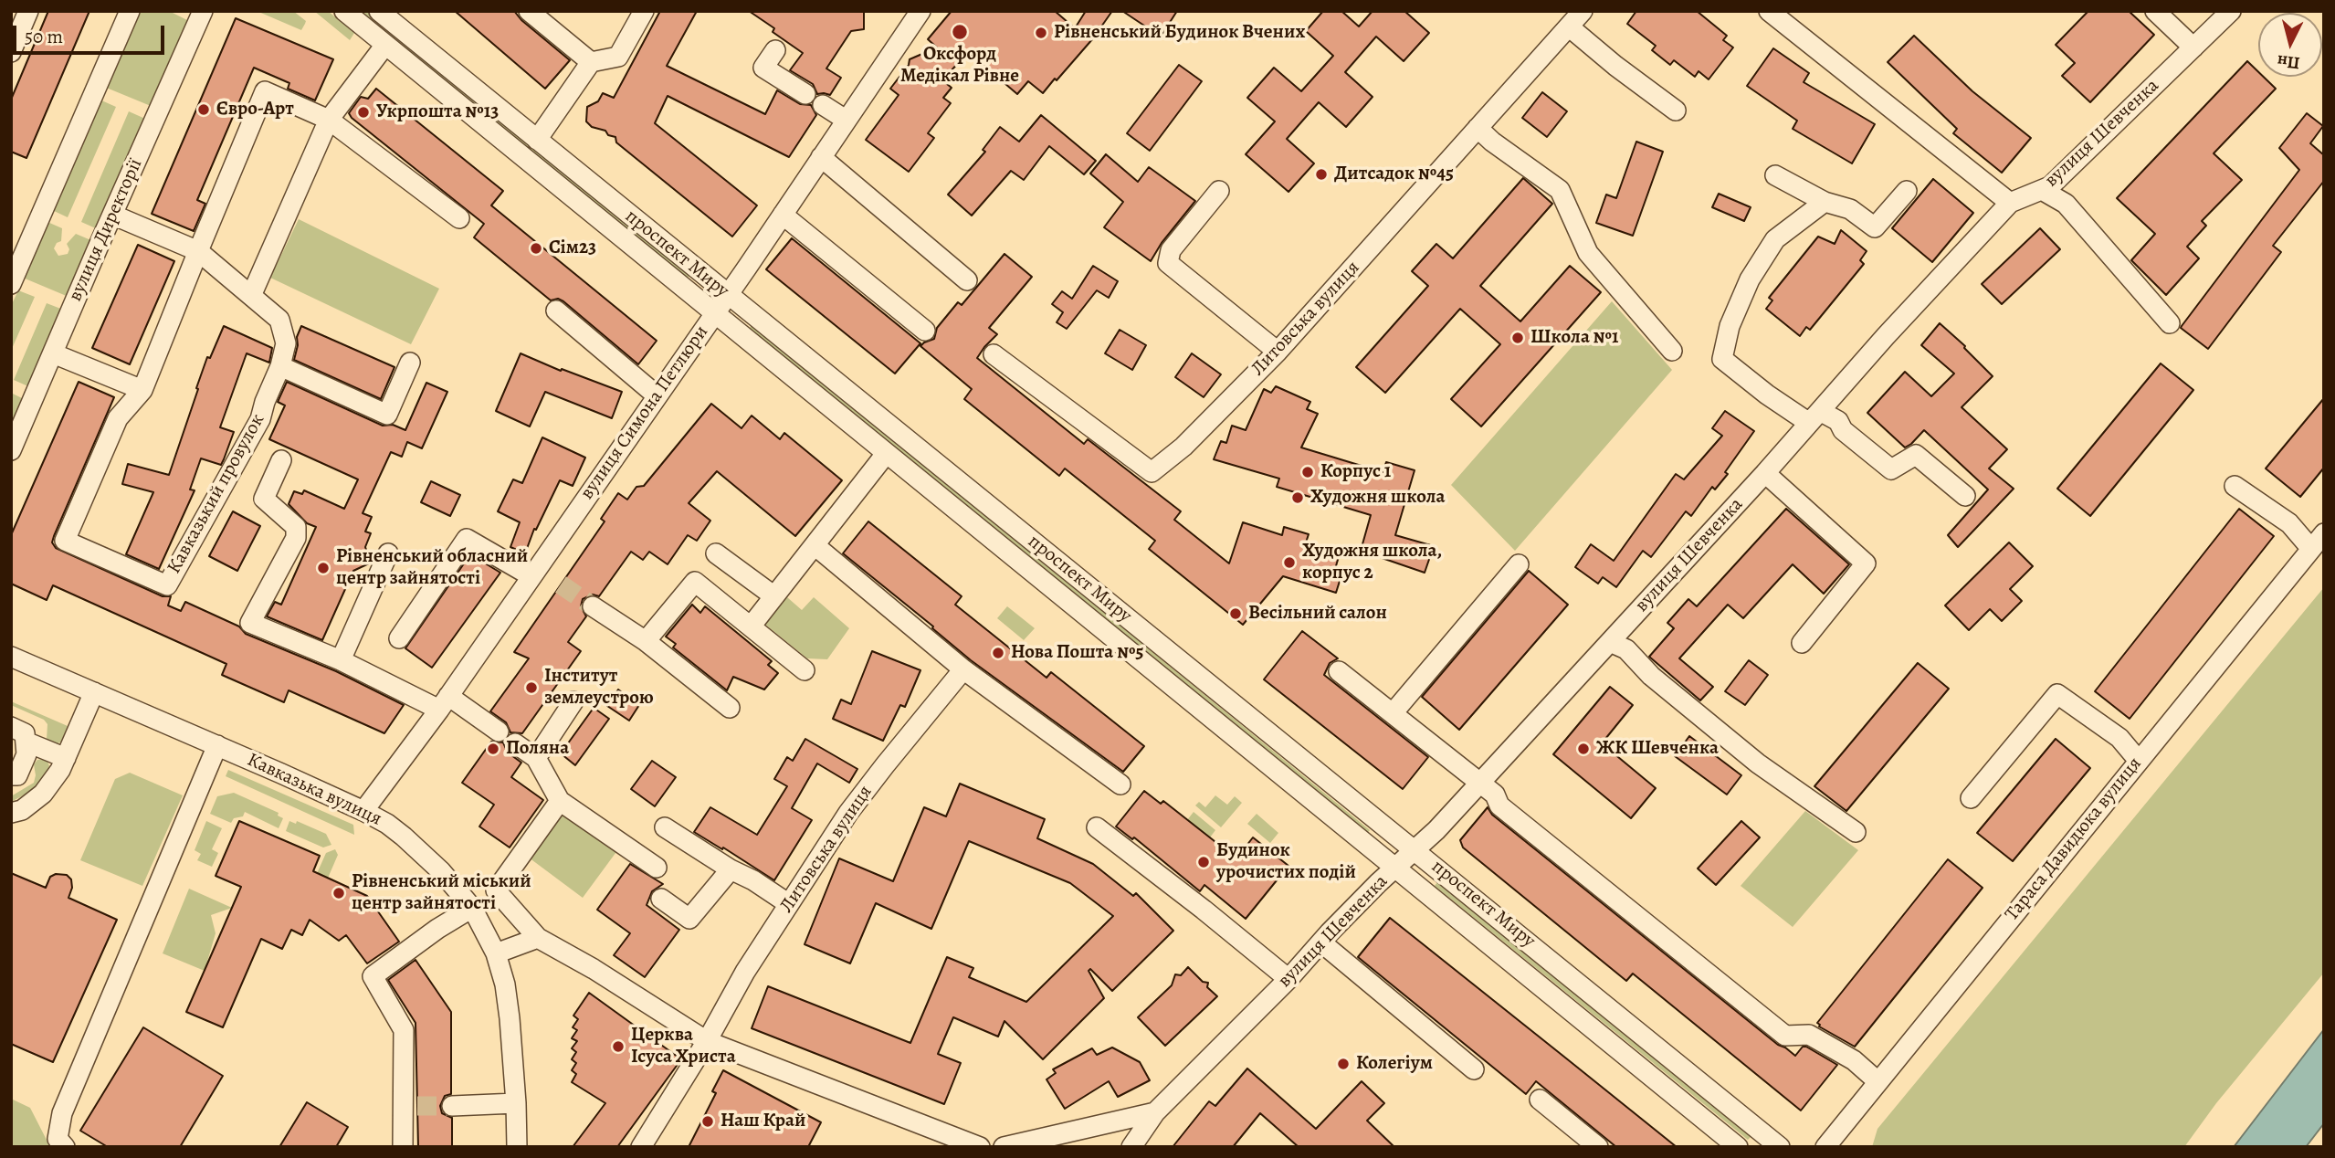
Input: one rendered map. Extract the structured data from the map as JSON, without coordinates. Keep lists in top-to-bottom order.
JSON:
{
  "streets": {
    "street": [
      "вулиця Шевченка",
      "вулиця Директорії",
      "проспект Миру",
      "Литовська вулиця",
      "вулиця Симона Петлюри",
      "Кавказький провулок",
      "Кавказька вулиця",
      "Тараса Давидюка вулиця"
    ]
  },
  "crossings": [
    ["вулиця Шевченка", "проспект Миру"],
    ["вулиця Директорії", "Кавказький провулок"],
    ["проспект Миру", "вулиця Симона Петлюри"],
    ["вулиця Симона Петлюри", "Кавказька вулиця"]
  ],
  "places": [
    "Оксфорд Медікал Рівне",
    "Рівненський Будинок Вчених",
    "Євро-Арт",
    "Укрпошта №13",
    "Дитсадок №45",
    "Сім23",
    "Школа №1",
    "Корпус 1",
    "Художня школа",
    "Художня школа, корпус 2",
    "Рівненський обласний центр зайнятості",
    "Весільний салон",
    "Нова Пошта №5",
    "Інститут землеустрою",
    "Поляна",
    "ЖК Шевченка",
    "Будинок урочистих подій",
    "Рівненський міський центр зайнятості",
    "Церква Ісуса Христа",
    "Колегіум",
    "Наш Край"
  ],
  "scale_bar": "50 m",
  "north": "bottom"
}
